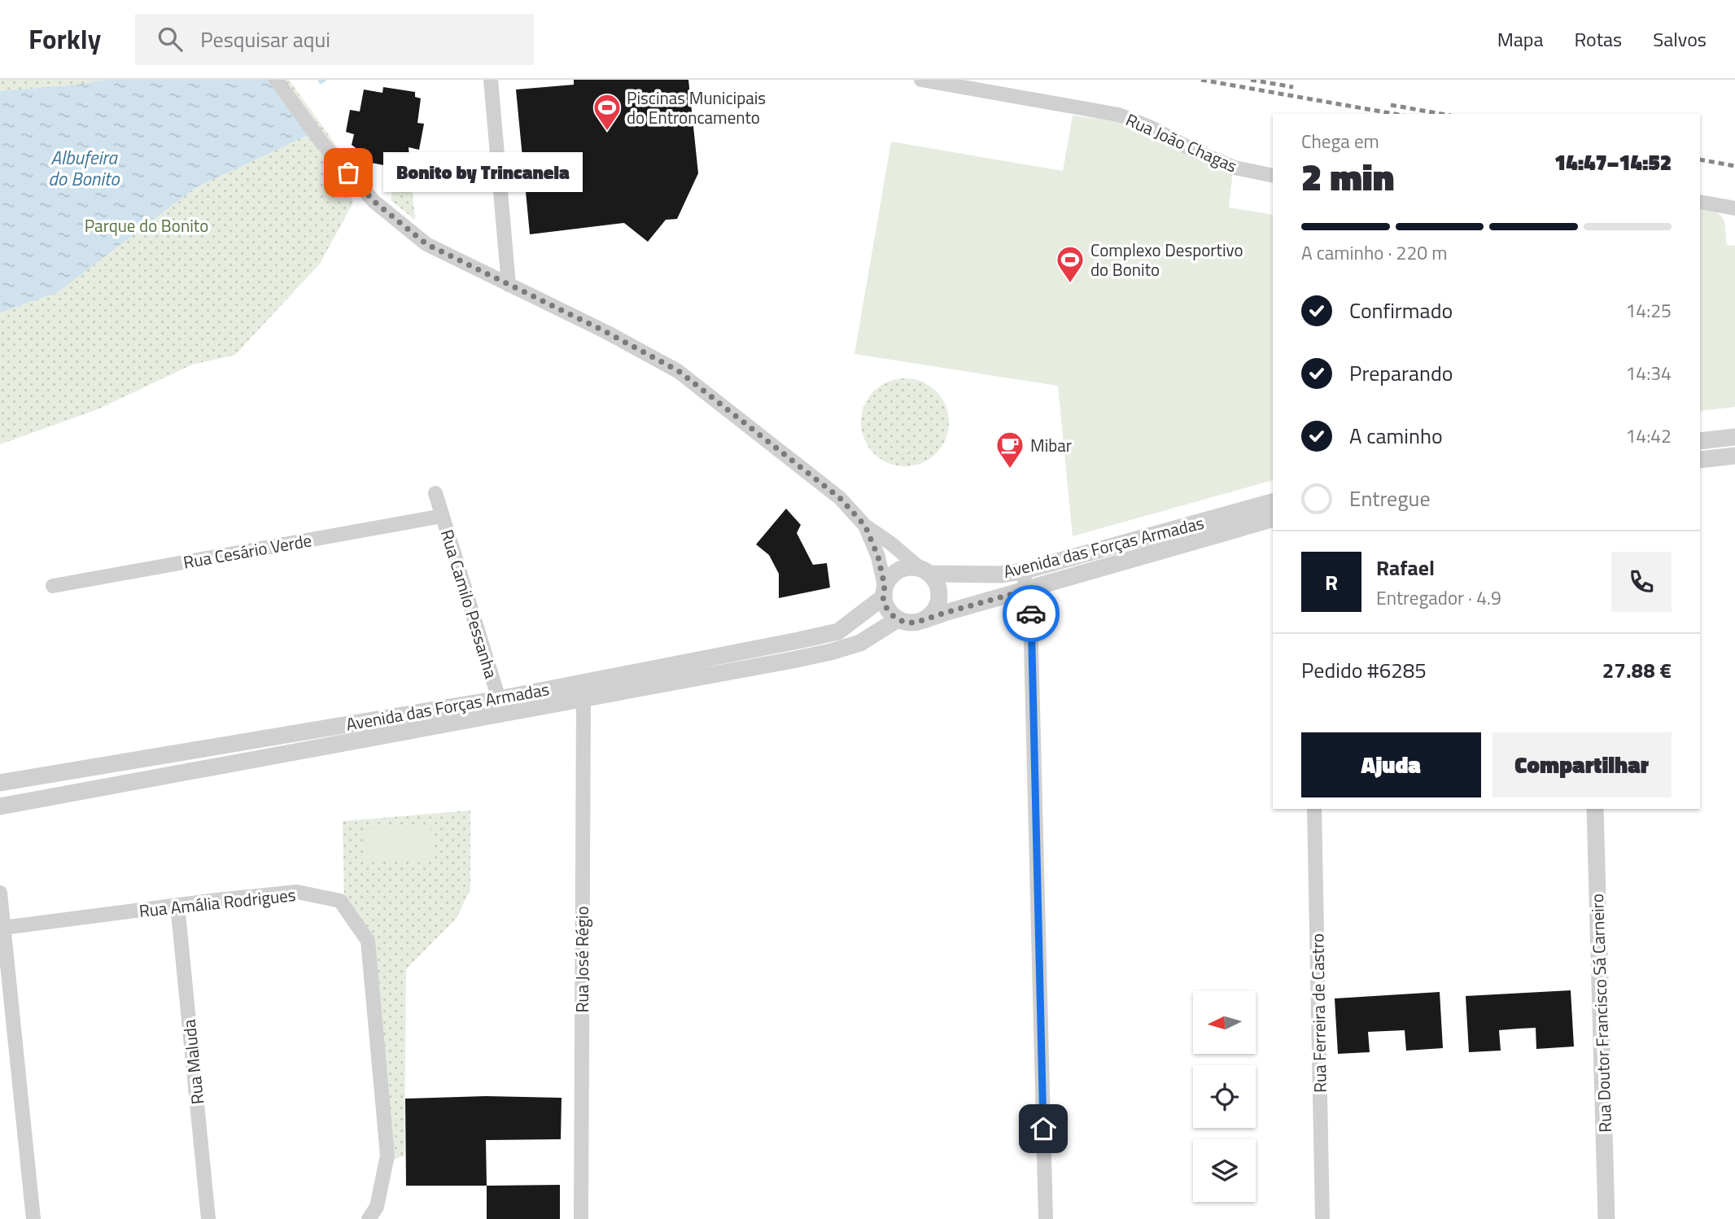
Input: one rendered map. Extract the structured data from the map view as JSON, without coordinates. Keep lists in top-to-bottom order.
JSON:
{
  "streets": {
    "street": [
      "Rua João Chagas",
      "Avenida das Forças Armadas",
      "Rua Cesário Verde",
      "Rua Camilo Pessanha",
      "Rua Amália Rodrigues",
      "Rua José Régio",
      "Rua Ferreira de Castro",
      "Rua Doutor Francisco Sá Carneiro",
      "Rua Maluda"
    ]
  },
  "crossings": [
    ["Avenida das Forças Armadas", "Rua Camilo Pessanha"],
    ["Avenida das Forças Armadas", "Rua José Régio"],
    ["Rua Cesário Verde", "Rua Camilo Pessanha"],
    ["Rua Amália Rodrigues", "Rua Maluda"]
  ],
  "water": ["Albufeira do Bonito"],
  "parks": ["Parque do Bonito"],
  "places": {
    "sports": ["Piscinas Municipais do Entroncamento", "Complexo Desportivo do Bonito"],
    "other": ["Bonito by Trincanela"],
    "cafe": ["Mibar"]
  },
  "north": "left",
  "page": {
    "header": "Forkly",
    "search": "Pesquisar aqui",
    "nav": ["Mapa", "Rotas", "Salvos"],
    "heading": ["2 min", "Chega em", "14:47–14:52"],
    "panel": [
      "Rafael",
      "Entregador · 4.9",
      "Pedido #6285",
      "27.88 €"
    ],
    "bubble": "Bonito by Trincanela",
    "bar": "A caminho · 220 m",
    "list": [
      ["Confirmado", "14:25"],
      ["Preparando", "14:34"],
      ["A caminho", "14:42"],
      "Entregue"
    ],
    "round": "R",
    "buttons": ["Ajuda", "Compartilhar"]
  }
}
